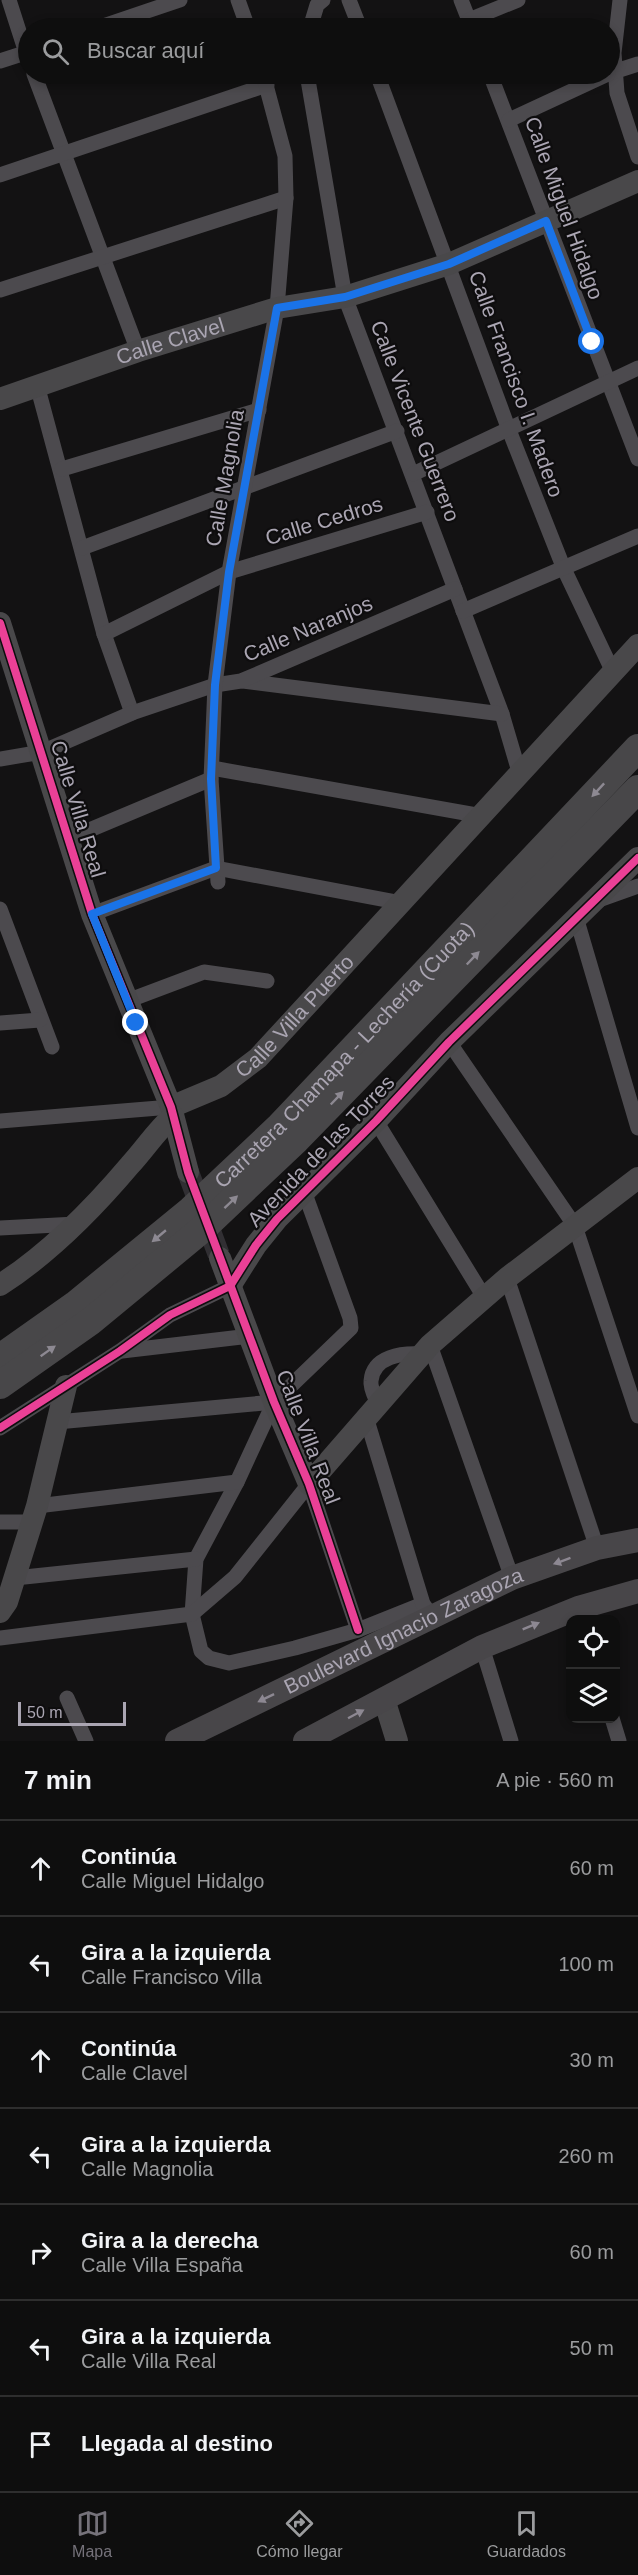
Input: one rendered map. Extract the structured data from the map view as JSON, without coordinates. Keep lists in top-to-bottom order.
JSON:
{
  "streets": {
    "highway": ["Carretera Chamapa - Lechería (Cuota)"],
    "main road": ["Boulevard Ignacio Zaragoza"],
    "street": [
      "Calle Miguel Hidalgo",
      "Calle Clavel",
      "Calle Francisco I. Madero",
      "Calle Vicente Guerrero",
      "Calle Magnolia",
      "Calle Cedros",
      "Calle Naranjos",
      "Calle Villa Real",
      "Calle Villa Puerto",
      "Avenida de las Torres"
    ]
  },
  "crossings": [
    ["Calle Miguel Hidalgo", "Calle Clavel"],
    ["Calle Clavel", "Calle Francisco I. Madero"],
    ["Calle Clavel", "Calle Vicente Guerrero"],
    ["Calle Clavel", "Calle Magnolia"],
    ["Calle Francisco I. Madero", "Calle Villa Puerto"],
    ["Calle Vicente Guerrero", "Calle Cedros"],
    ["Calle Vicente Guerrero", "Calle Naranjos"],
    ["Calle Vicente Guerrero", "Calle Villa Puerto"],
    ["Calle Magnolia", "Calle Cedros"],
    ["Calle Magnolia", "Calle Naranjos"],
    ["Calle Naranjos", "Calle Villa Real"],
    ["Calle Villa Real", "Calle Villa Puerto"],
    ["Calle Villa Real", "Avenida de las Torres"]
  ],
  "scale_bar": "50 m",
  "page": {
    "search": "Buscar aquí",
    "scale": "50 m",
    "heading": ["7 min", "A pie · 560 m"],
    "list": [
      ["Continúa", "Calle Miguel Hidalgo", "60 m"],
      ["Gira a la izquierda", "Calle Francisco Villa", "100 m"],
      ["Continúa", "Calle Clavel", "30 m"],
      ["Gira a la izquierda", "Calle Magnolia", "260 m"],
      ["Gira a la derecha", "Calle Villa España", "60 m"],
      ["Gira a la izquierda", "Calle Villa Real", "50 m"],
      "Llegada al destino"
    ],
    "nav": ["Mapa", "Cómo llegar", "Guardados"]
  }
}
